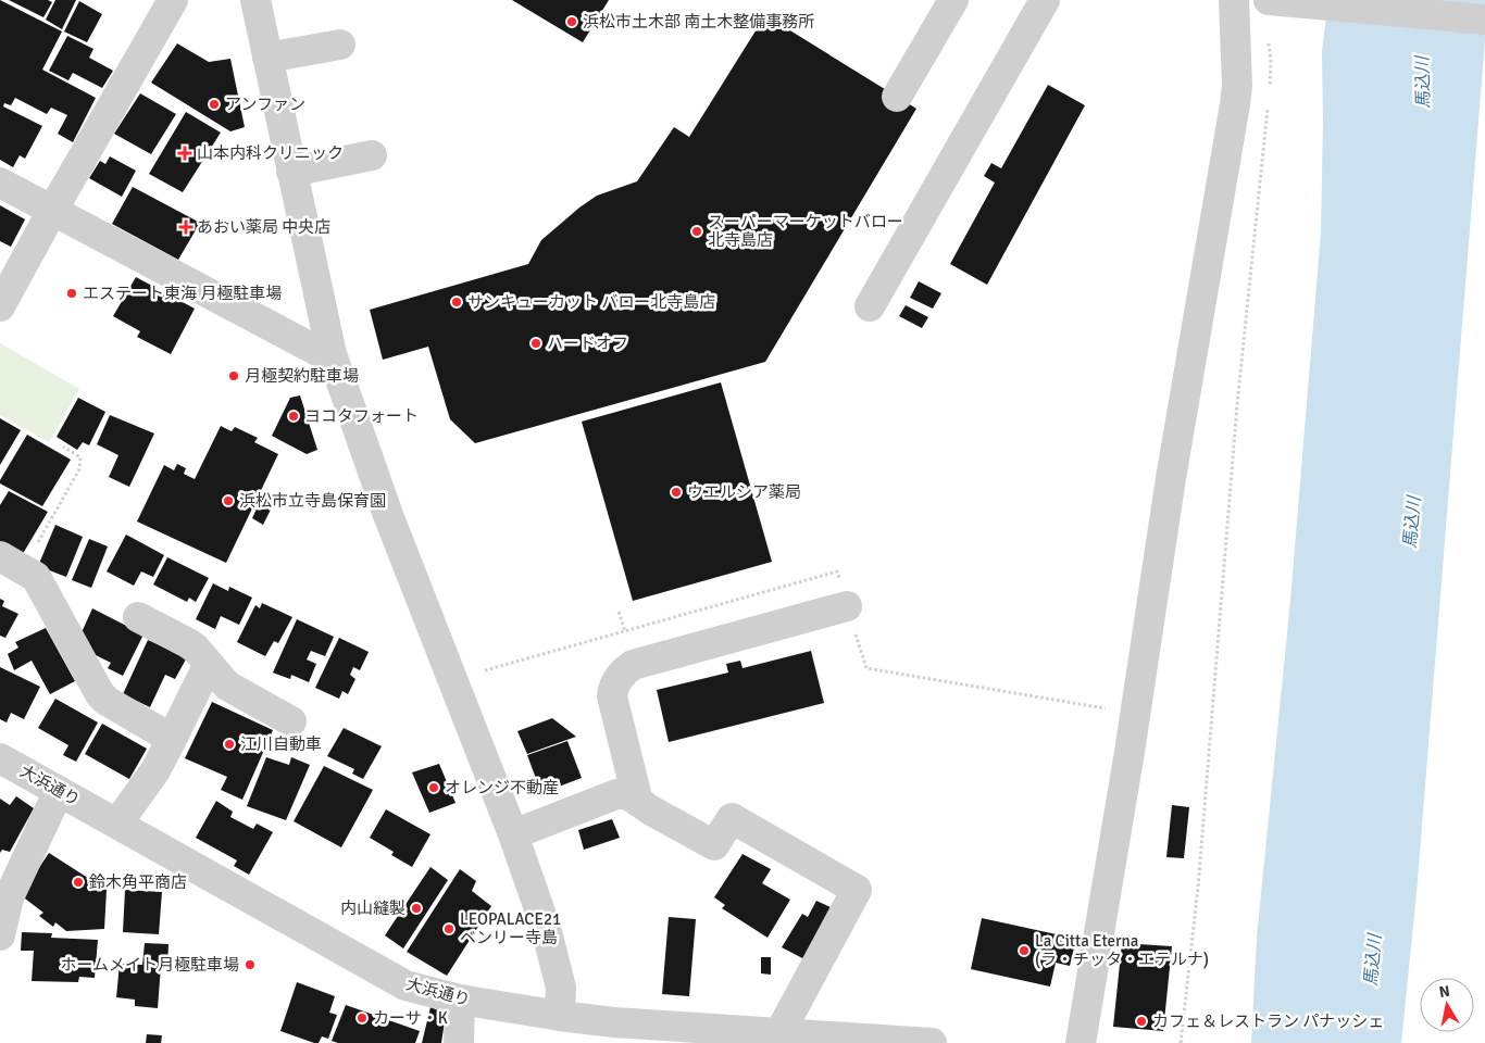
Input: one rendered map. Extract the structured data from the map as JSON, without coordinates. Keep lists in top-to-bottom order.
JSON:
{
  "streets": {
    "street": ["大浜通り"]
  },
  "water": ["馬込川"],
  "places": {
    "other": [
      "浜松市土木部 南土木整備事務所",
      "アンファン",
      "スーパーマーケットバロー 北寺島店",
      "エステート東海 月極駐車場",
      "サンキューカット バロー北寺島店",
      "ハードオフ",
      "月極契約駐車場",
      "ヨコタフォート",
      "ウエルシア薬局",
      "浜松市立寺島保育園",
      "江川自動車",
      "オレンジ不動産",
      "鈴木角平商店",
      "内山縫製",
      "LEOPALACE21 ベンリー寺島",
      "La Citta Eterna (ラ・チッタ・エテルナ)",
      "ホームメイト月極駐車場",
      "カーサ・K",
      "カフェ＆レストラン パナッシェ"
    ],
    "health": ["山本内科クリニック", "あおい薬局 中央店"]
  },
  "north": "top"
}
